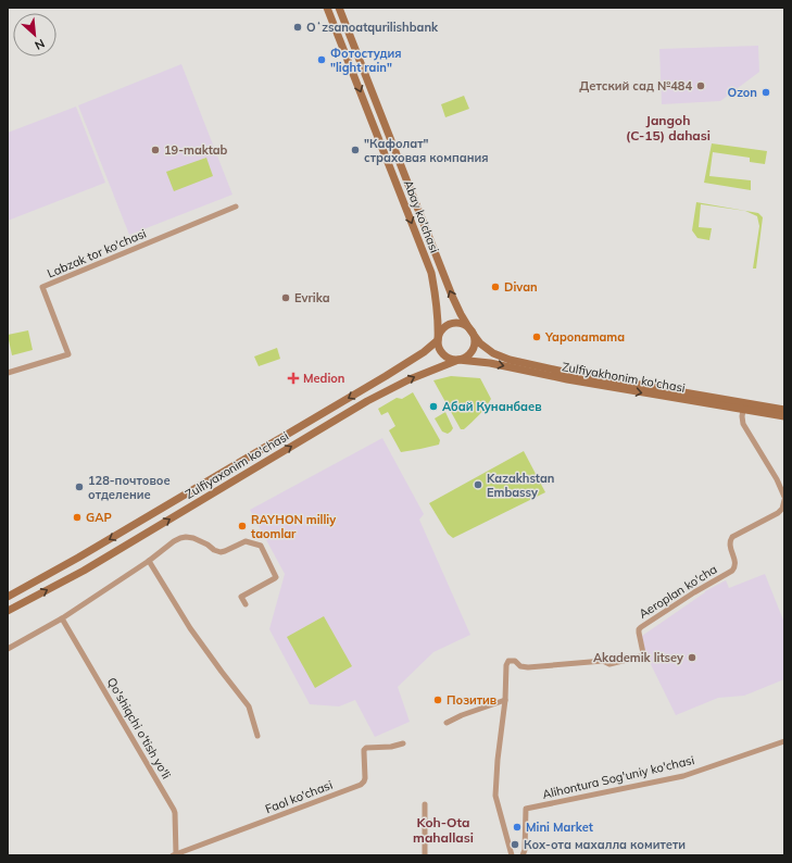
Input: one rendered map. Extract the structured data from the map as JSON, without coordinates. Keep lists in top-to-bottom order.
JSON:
{
  "streets": {
    "main road": ["Abay ko'chasi", "Zulfiyakhonim ko'chasi", "Zulfiyaxonim ko'chasi"],
    "street": [
      "Labzak tor ko'chasi",
      "Aeroplan ko'cha",
      "Qo'shiqchi o'tish yo'li",
      "Alihontura Sog'uniy ko'chasi",
      "Faol ko'chasi"
    ]
  },
  "crossings": [
    ["Abay ko'chasi", "Zulfiyakhonim ko'chasi"],
    ["Abay ko'chasi", "Zulfiyaxonim ko'chasi"],
    ["Zulfiyakhonim ko'chasi", "Zulfiyaxonim ko'chasi"],
    ["Zulfiyakhonim ko'chasi", "Aeroplan ko'cha"],
    ["Qo'shiqchi o'tish yo'li", "Faol ko'chasi"]
  ],
  "districts": ["Jangoh (C-15) dahasi", "Koh-Ota mahallasi"],
  "places": {
    "other": [
      "Oʻzsanoatqurilishbank",
      "Фотостудия \"light rain\"",
      "Детский сад №484",
      "Ozon",
      "19-maktab",
      "\"Кафолат\" страховая компания",
      "Divan",
      "Evrika",
      "Yaponamama",
      "Абай Кунанбаев",
      "Kazakhstan Embassy",
      "128-почтовое отделение",
      "GAP",
      "RAYHON milliy taomlar",
      "Akademik litsey",
      "Позитив",
      "Mini Market",
      "Кох-ота махалла комитети"
    ],
    "health": ["Medion"]
  },
  "north": "bottom right"
}
